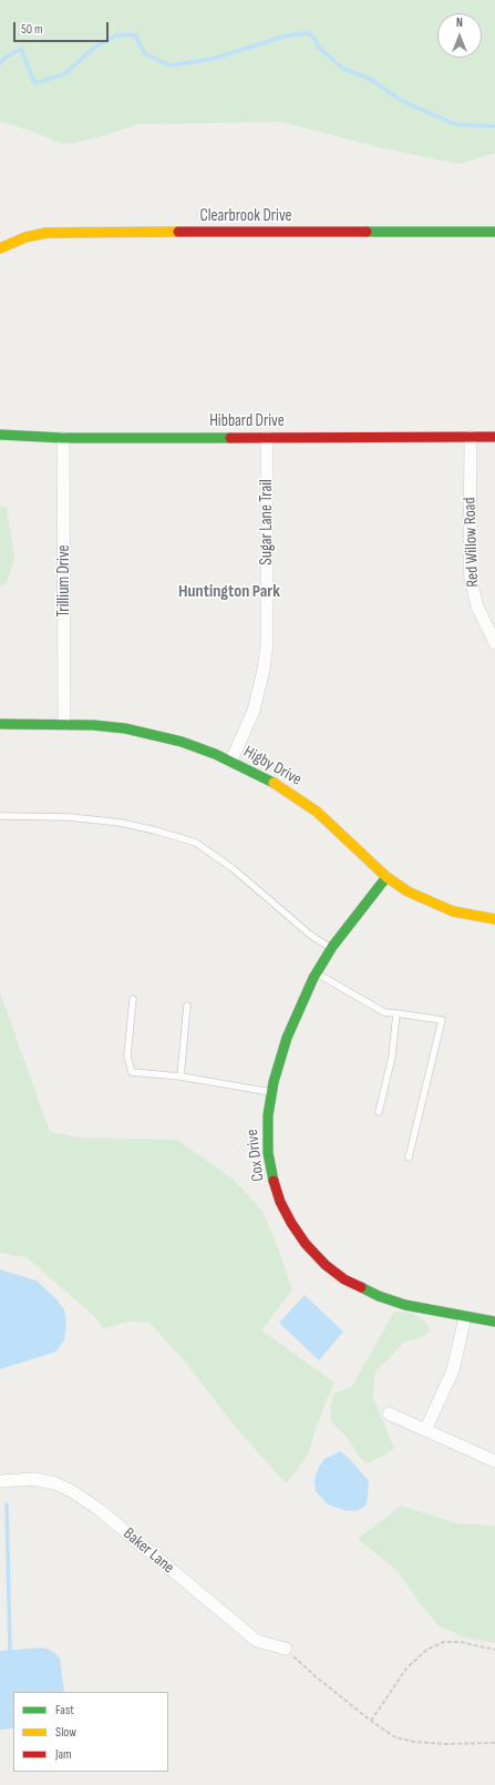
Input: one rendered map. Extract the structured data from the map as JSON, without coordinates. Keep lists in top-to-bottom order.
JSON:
{
  "streets": {
    "street": [
      "Clearbrook Drive",
      "Hibbard Drive",
      "Sugar Lane Trail",
      "Red Willow Road",
      "Trillium Drive",
      "Higby Drive",
      "Cox Drive",
      "Baker Lane"
    ]
  },
  "crossings": [
    ["Hibbard Drive", "Sugar Lane Trail"],
    ["Hibbard Drive", "Red Willow Road"],
    ["Hibbard Drive", "Trillium Drive"],
    ["Sugar Lane Trail", "Higby Drive"],
    ["Trillium Drive", "Higby Drive"],
    ["Higby Drive", "Cox Drive"]
  ],
  "districts": ["Huntington Park"],
  "legend": ["Fast", "Slow", "Jam"],
  "scale_bar": "50 m",
  "north": "top"
}
